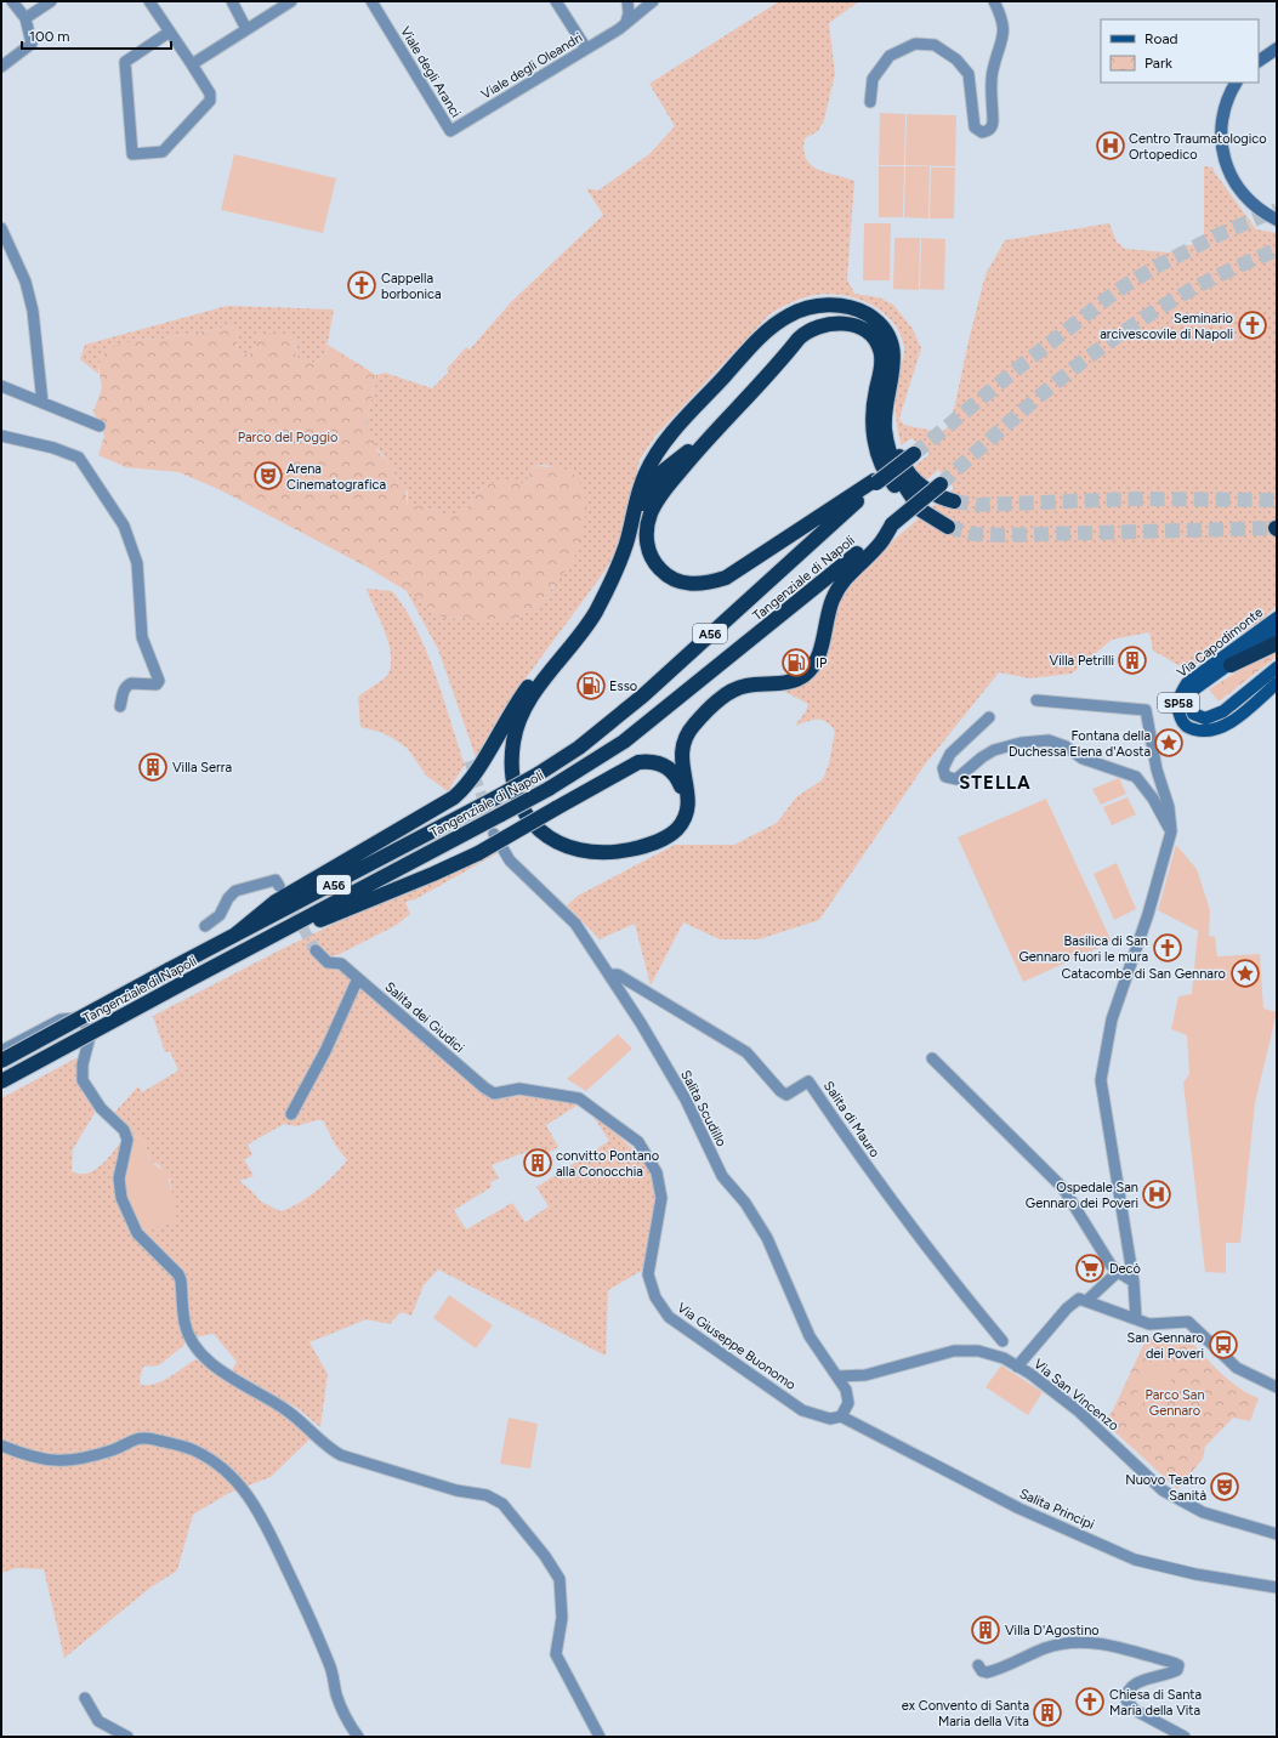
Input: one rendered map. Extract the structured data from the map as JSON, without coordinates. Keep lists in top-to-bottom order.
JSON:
{
  "streets": {
    "highway": ["Tangenziale di Napoli", "A56"],
    "main road": ["Via Capodimonte", "SP58"],
    "street": [
      "Viale degli Oleandri",
      "Viale degli Aranci",
      "Salita dei Giudici",
      "Salita Scudillo",
      "Salita di Mauro",
      "Via Giuseppe Buonomo",
      "Via San Vincenzo",
      "Salita Principi"
    ]
  },
  "crossings": [
    ["Viale degli Oleandri", "Viale degli Aranci"],
    ["Salita dei Giudici", "Via Giuseppe Buonomo"],
    ["Salita Scudillo", "Salita di Mauro"],
    ["Salita Scudillo", "Via Giuseppe Buonomo"],
    ["Salita Scudillo", "Via San Vincenzo"],
    ["Salita Scudillo", "Salita Principi"],
    ["Via Giuseppe Buonomo", "Salita Principi"]
  ],
  "districts": ["STELLA"],
  "parks": ["Parco del Poggio", "Parco San Gennaro"],
  "places": {
    "hospital": ["Centro Traumatologico Ortopedico", "Ospedale San Gennaro dei Poveri"],
    "church": [
      "Cappella borbonica",
      "Seminario arcivescovile di Napoli",
      "Basilica di San Gennaro fuori le mura",
      "Chiesa di Santa Maria della Vita"
    ],
    "theatre": ["Arena Cinematografica", "Nuovo Teatro Sanità"],
    "building": [
      "Villa Petrilli",
      "Villa Serra",
      "convitto Pontano alla Conocchia",
      "Villa D'Agostino",
      "ex Convento di Santa Maria della Vita"
    ],
    "fuel station": ["IP", "Esso"],
    "place": ["Fontana della Duchessa Elena d'Aosta", "Catacombe di San Gennaro"],
    "supermarket": ["Decò"],
    "bus stop": ["San Gennaro dei Poveri"]
  },
  "legend": ["Road", "Park"],
  "scale_bar": "100 m"
}
